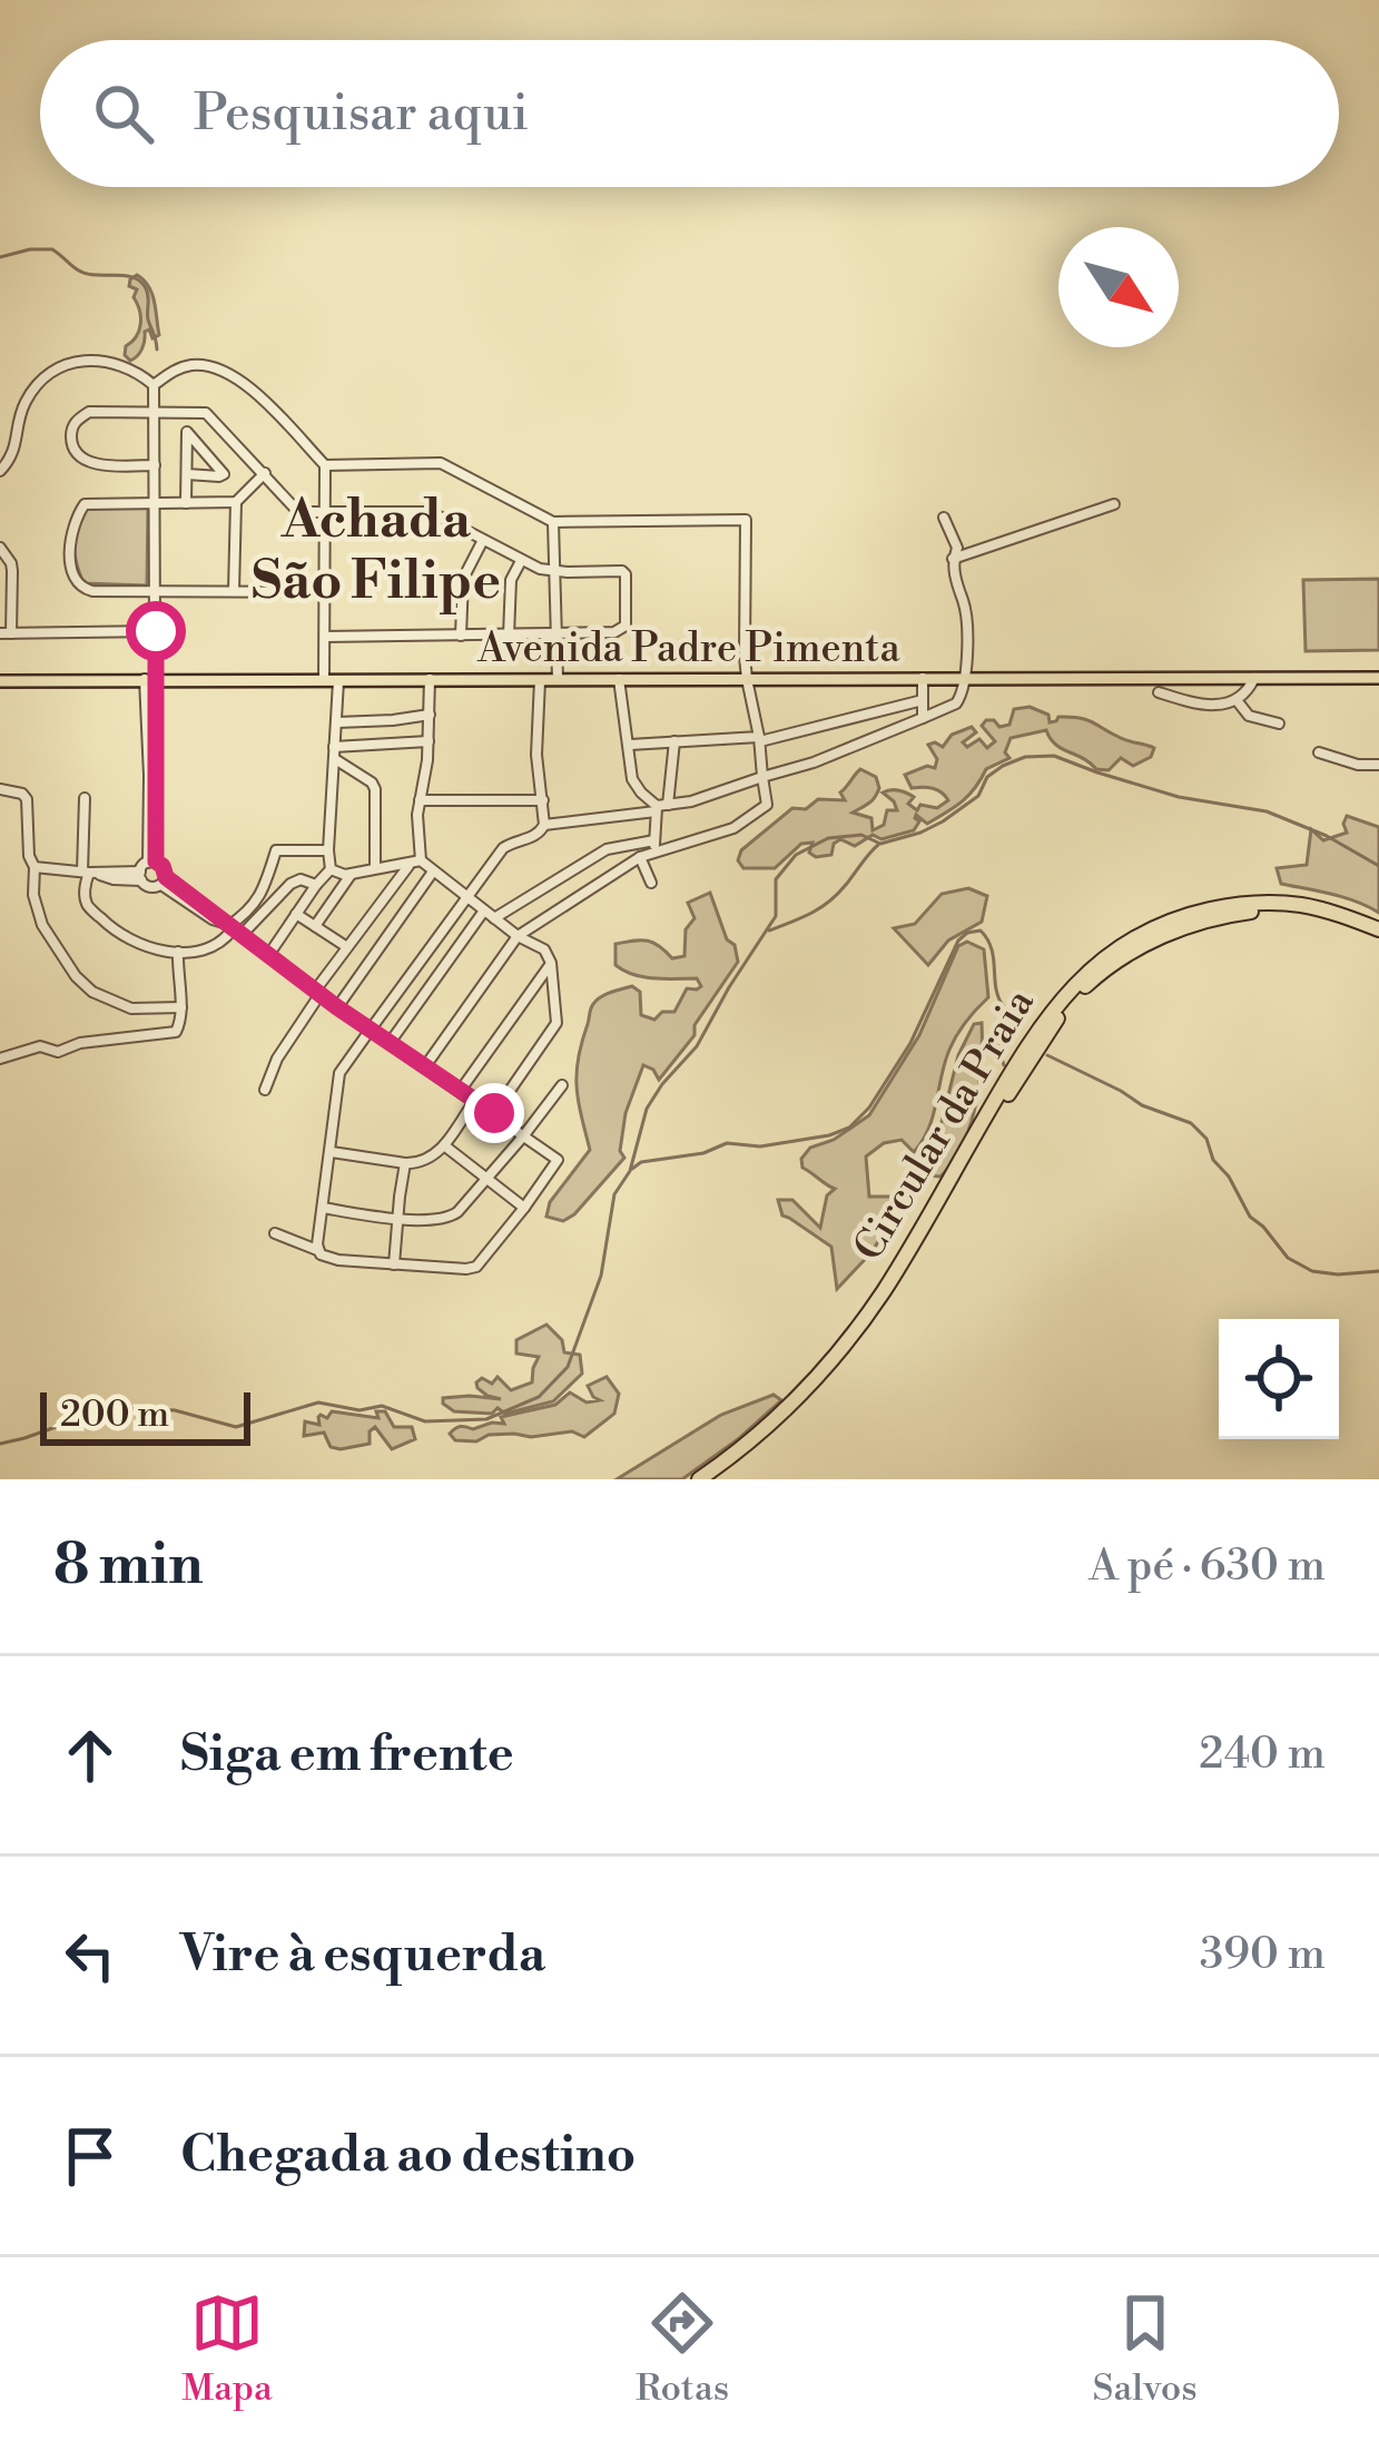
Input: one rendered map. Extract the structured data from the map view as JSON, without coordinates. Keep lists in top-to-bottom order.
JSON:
{
  "streets": {
    "highway": ["Circular da Praia"],
    "main road": ["Avenida Padre Pimenta"]
  },
  "districts": ["Achada São Filipe"],
  "scale_bar": "200 m",
  "north": "bottom right",
  "page": {
    "search": "Pesquisar aqui",
    "scale": "200 m",
    "heading": ["8 min", "A pé · 630 m"],
    "list": [
      ["Siga em frente", "240 m"],
      ["Vire à esquerda", "390 m"],
      "Chegada ao destino"
    ],
    "nav": ["Mapa", "Rotas", "Salvos"]
  }
}
